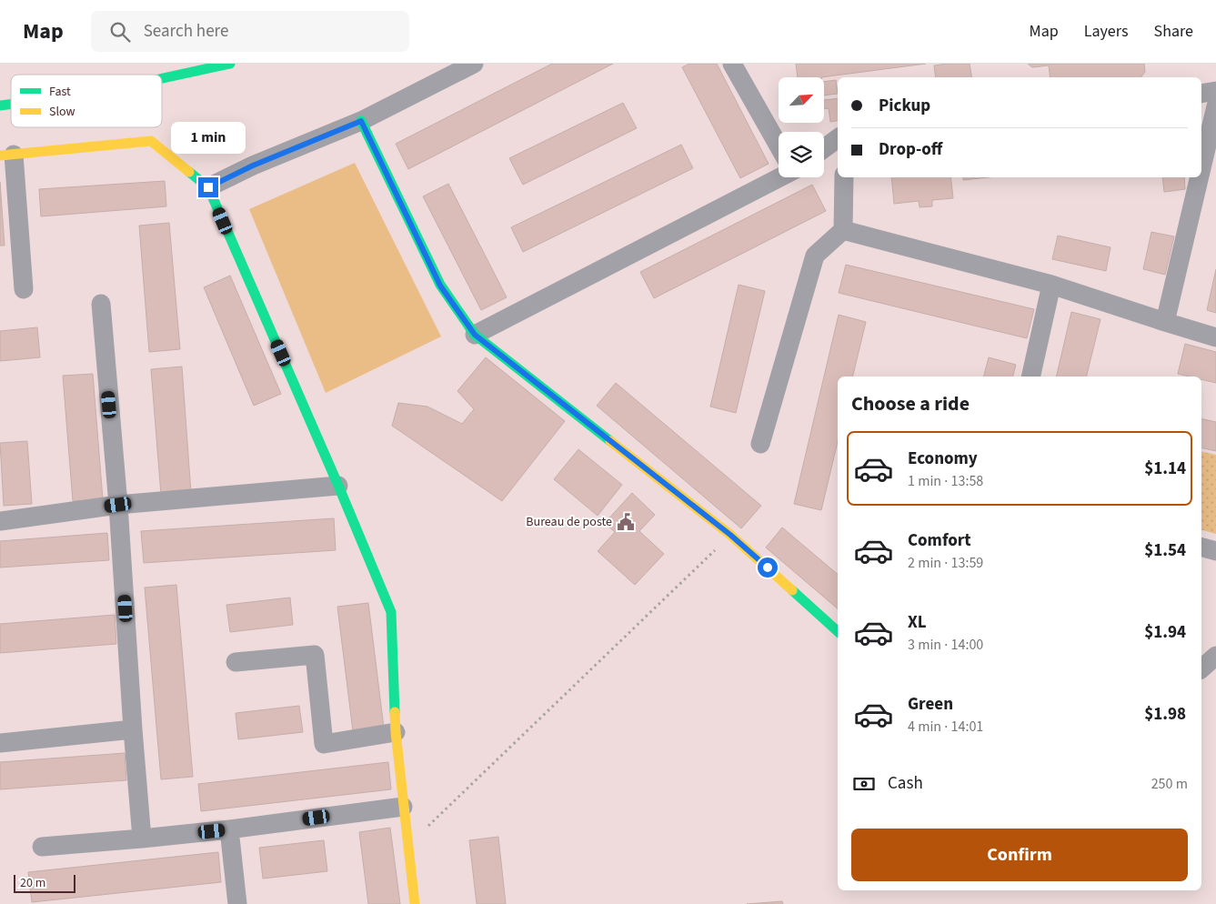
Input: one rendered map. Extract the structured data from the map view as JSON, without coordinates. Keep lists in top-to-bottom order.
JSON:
{
  "places": {
    "public building": ["Bureau de poste"]
  },
  "legend": ["Fast", "Slow"],
  "scale_bar": "20 m",
  "north": "top right",
  "page": {
    "header": "Map",
    "search": "Search here",
    "nav": ["Map", "Layers", "Share"],
    "banner": ["Pickup", "Drop-off"],
    "bubble": "1 min",
    "heading": "Choose a ride",
    "list": [
      {
        "name": "Economy",
        "note": "1 min · 13:58",
        "value": "$1.14"
      },
      {
        "name": "Comfort",
        "note": "2 min · 13:59",
        "value": "$1.54"
      },
      {
        "name": "XL",
        "note": "3 min · 14:00",
        "value": "$1.94"
      },
      {
        "name": "Green",
        "note": "4 min · 14:01",
        "value": "$1.98"
      }
    ],
    "pay": ["Cash", "250 m"],
    "buttons": "Confirm",
    "scale": "20 m"
  }
}
